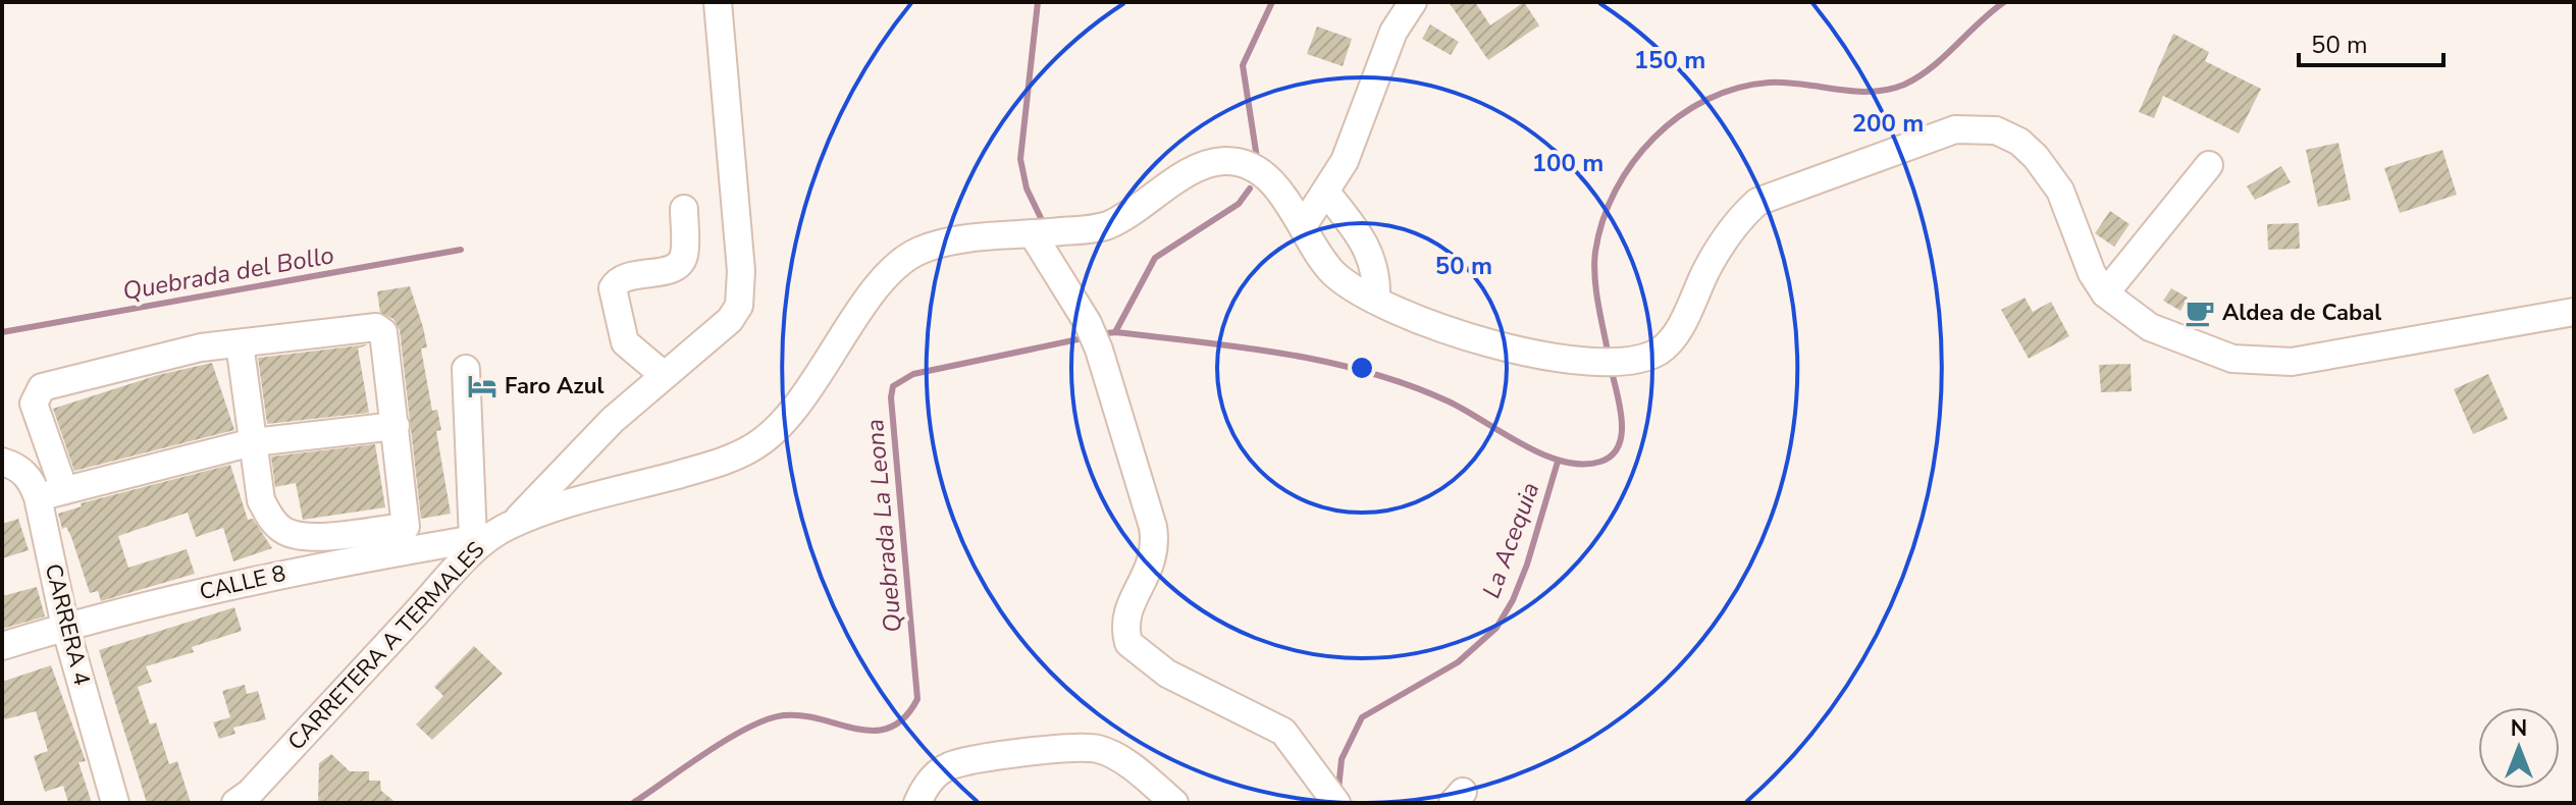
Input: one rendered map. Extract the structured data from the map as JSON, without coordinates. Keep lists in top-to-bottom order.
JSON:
{
  "streets": {
    "street": ["CALLE 8", "CARRERA 4", "CARRETERA A TERMALES"]
  },
  "crossings": [
    ["CALLE 8", "CARRERA 4"],
    ["CALLE 8", "CARRETERA A TERMALES"]
  ],
  "water": ["Quebrada del Bollo", "Quebrada La Leona", "La Acequia"],
  "places": {
    "cafe": ["Aldea de Cabal"],
    "hotel": ["Faro Azul"]
  },
  "scale_bar": "50 m",
  "north": "top",
  "rings": [
    "150 m",
    "200 m",
    "100 m",
    "50 m"
  ]
}
